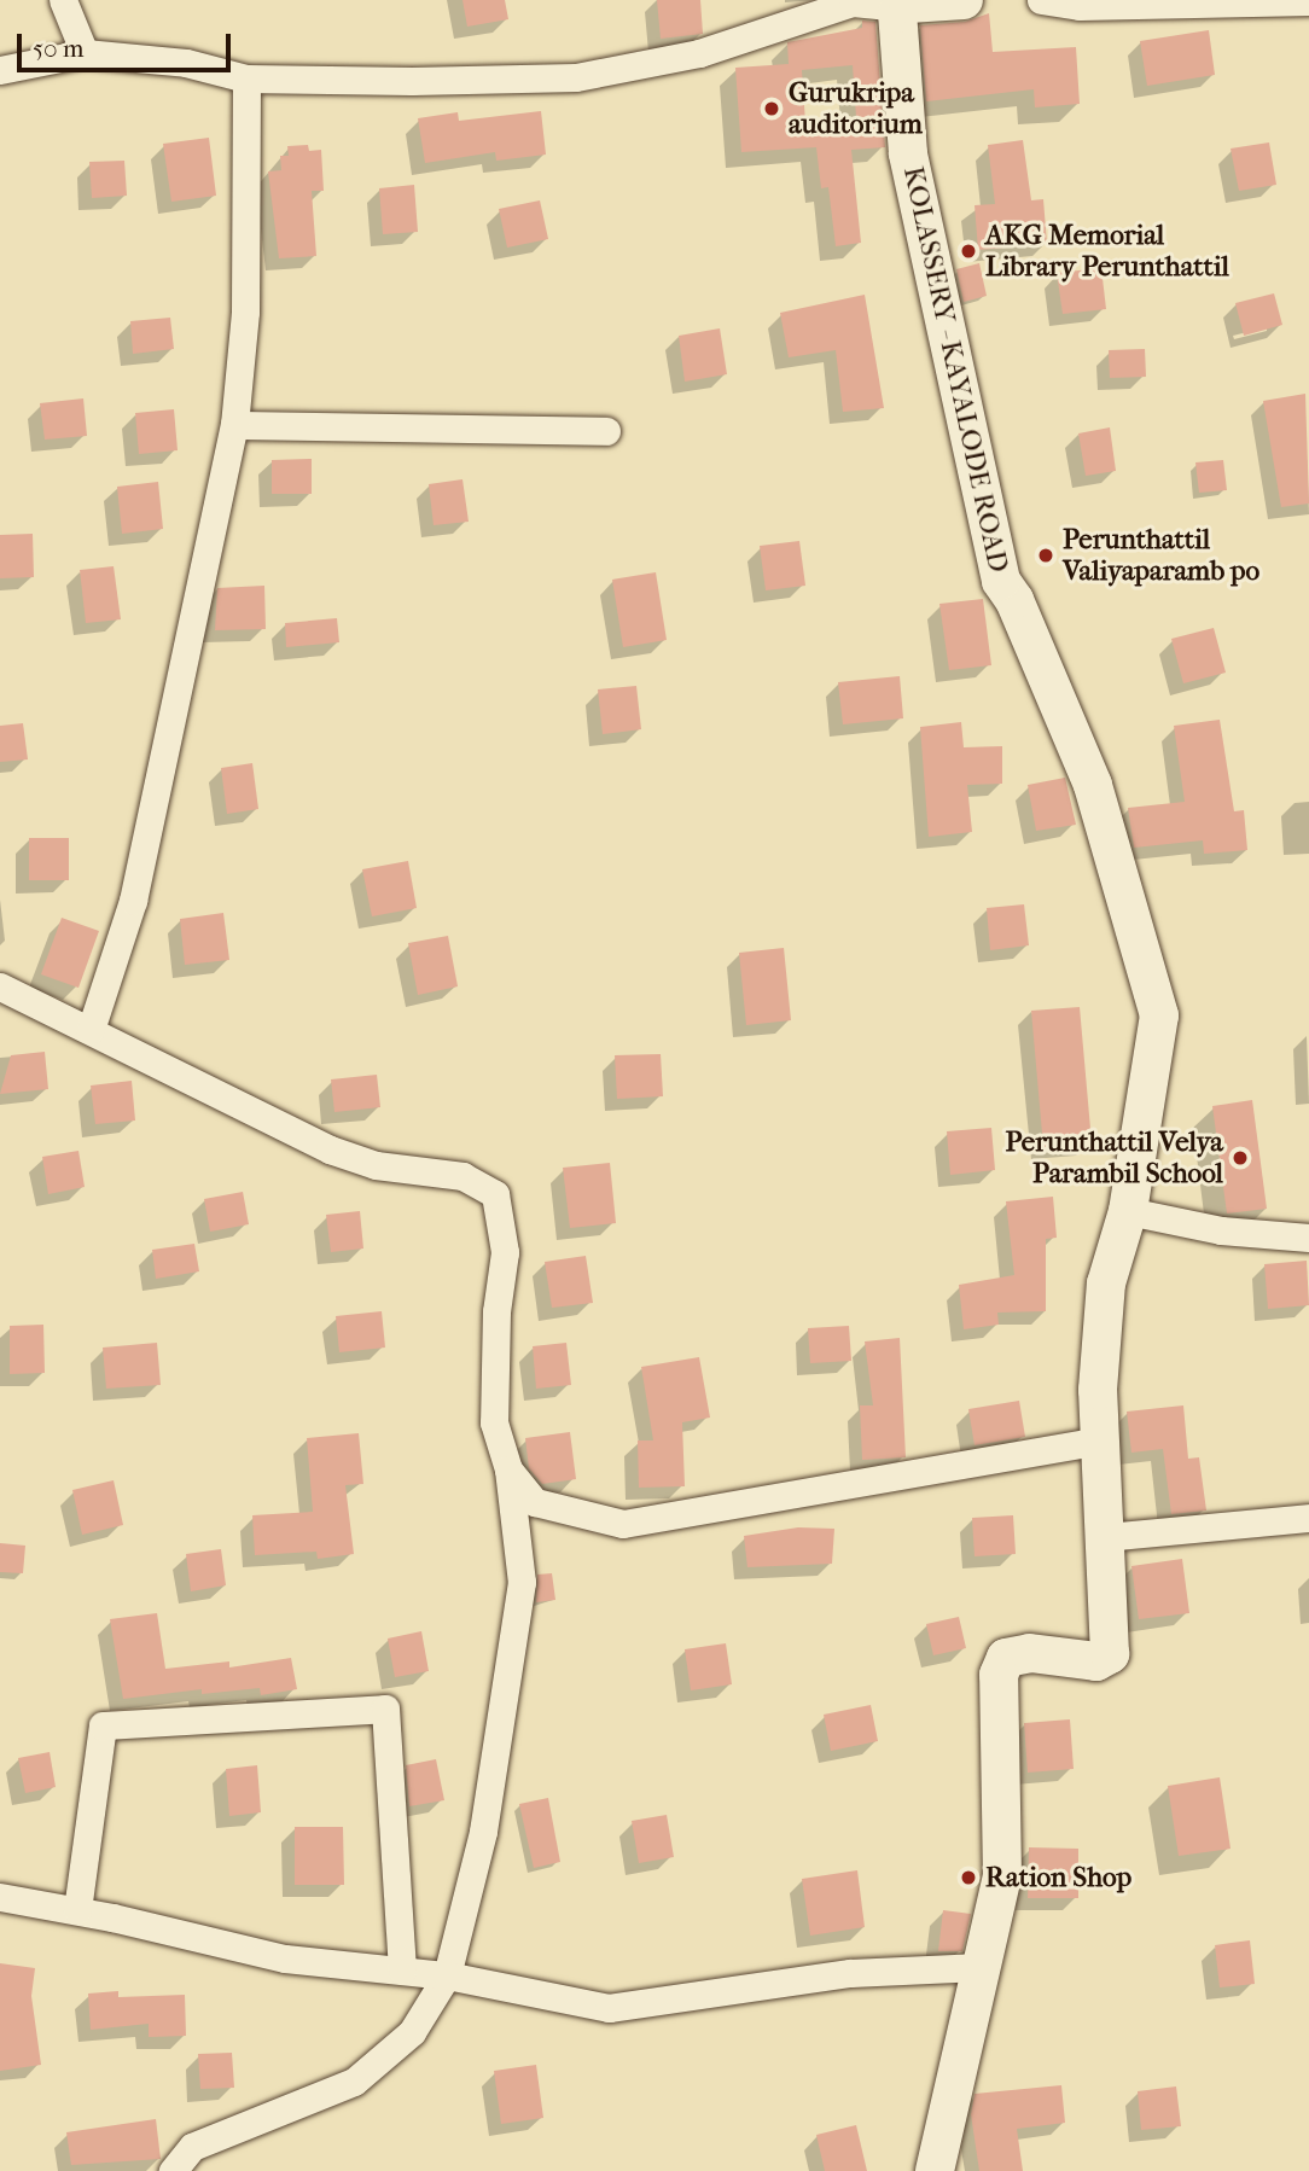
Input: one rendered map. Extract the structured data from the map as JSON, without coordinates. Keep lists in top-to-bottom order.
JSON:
{
  "streets": {
    "main road": ["KOLASSERY - KAYALODE ROAD"]
  },
  "places": [
    "Gurukripa auditorium",
    "AKG Memorial Library Perunthattil",
    "Perunthattil Valiyaparamb po",
    "Perunthattil Velya Parambil School",
    "Ration Shop"
  ],
  "scale_bar": "50 m"
}
